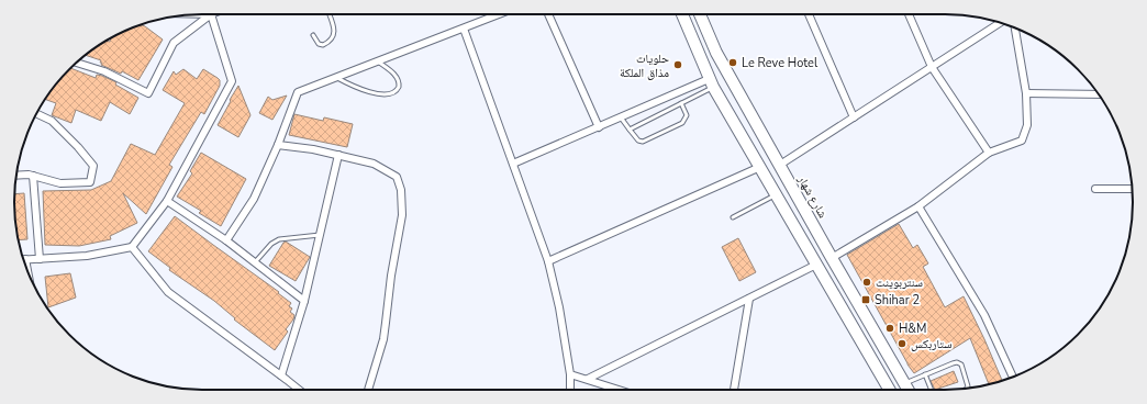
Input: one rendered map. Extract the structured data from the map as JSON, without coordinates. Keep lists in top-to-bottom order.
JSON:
{
  "streets": {
    "main road": ["شارع شهار"]
  },
  "places": {
    "other": [
      "Le Reve Hotel",
      "حلويات مذاق الملكة",
      "سنتربوينت",
      "H&M",
      "ستاربكس"
    ],
    "transit": ["Shihar 2"]
  }
}
